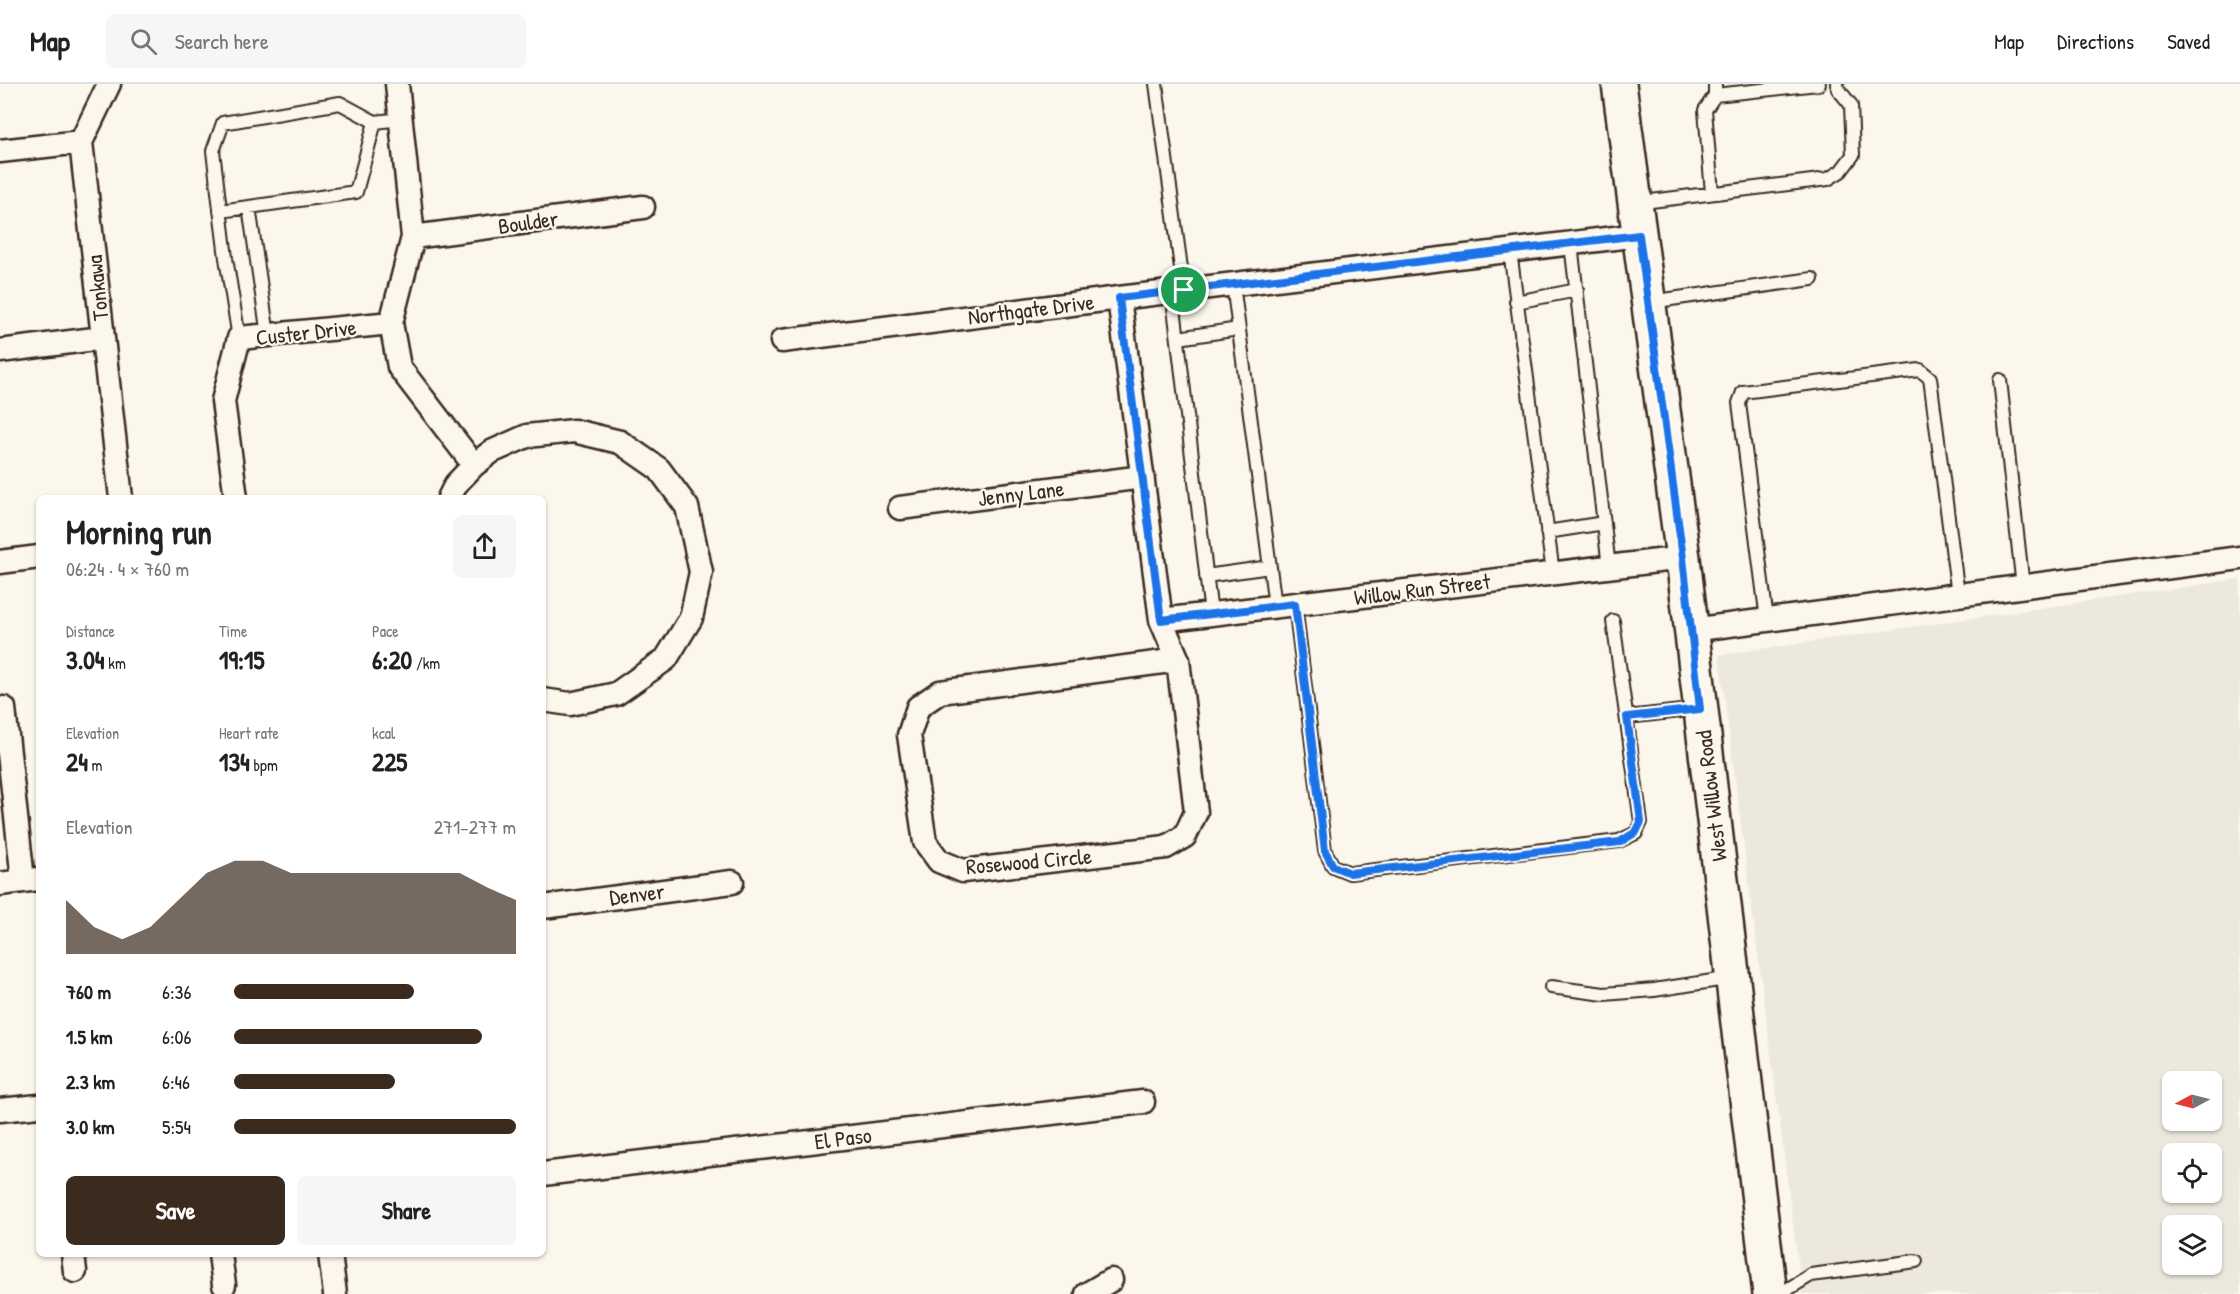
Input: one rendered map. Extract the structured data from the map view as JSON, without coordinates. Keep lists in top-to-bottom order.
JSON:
{
  "streets": {
    "main road": ["West Willow Road"],
    "street": [
      "Boulder",
      "Tonkawa",
      "Northgate Drive",
      "Custer Drive",
      "Jenny Lane",
      "Willow Run Street",
      "Rosewood Circle",
      "Denver",
      "El Paso"
    ]
  },
  "crossings": [
    ["Northgate Drive", "West Willow Road"],
    ["Willow Run Street", "West Willow Road"]
  ],
  "north": "left",
  "page": {
    "header": "Map",
    "search": "Search here",
    "nav": ["Map", "Directions", "Saved"],
    "heading": ["Morning run", "06:24 · 4 × 760 m"],
    "stats": [
      ["Distance", "3.04 km"],
      ["Time", "19:15"],
      ["Pace", "6:20 /km"],
      ["Elevation", "24 m"],
      ["Heart rate", "134 bpm"],
      ["kcal", "225"]
    ],
    "chart": ["Elevation", "271–277 m"],
    "list": [
      {
        "name": "760 m",
        "note": "6:36"
      },
      {
        "name": "1.5 km",
        "note": "6:06"
      },
      {
        "name": "2.3 km",
        "note": "6:46"
      },
      {
        "name": "3.0 km",
        "note": "5:54"
      }
    ],
    "buttons": ["Save", "Share"]
  }
}
